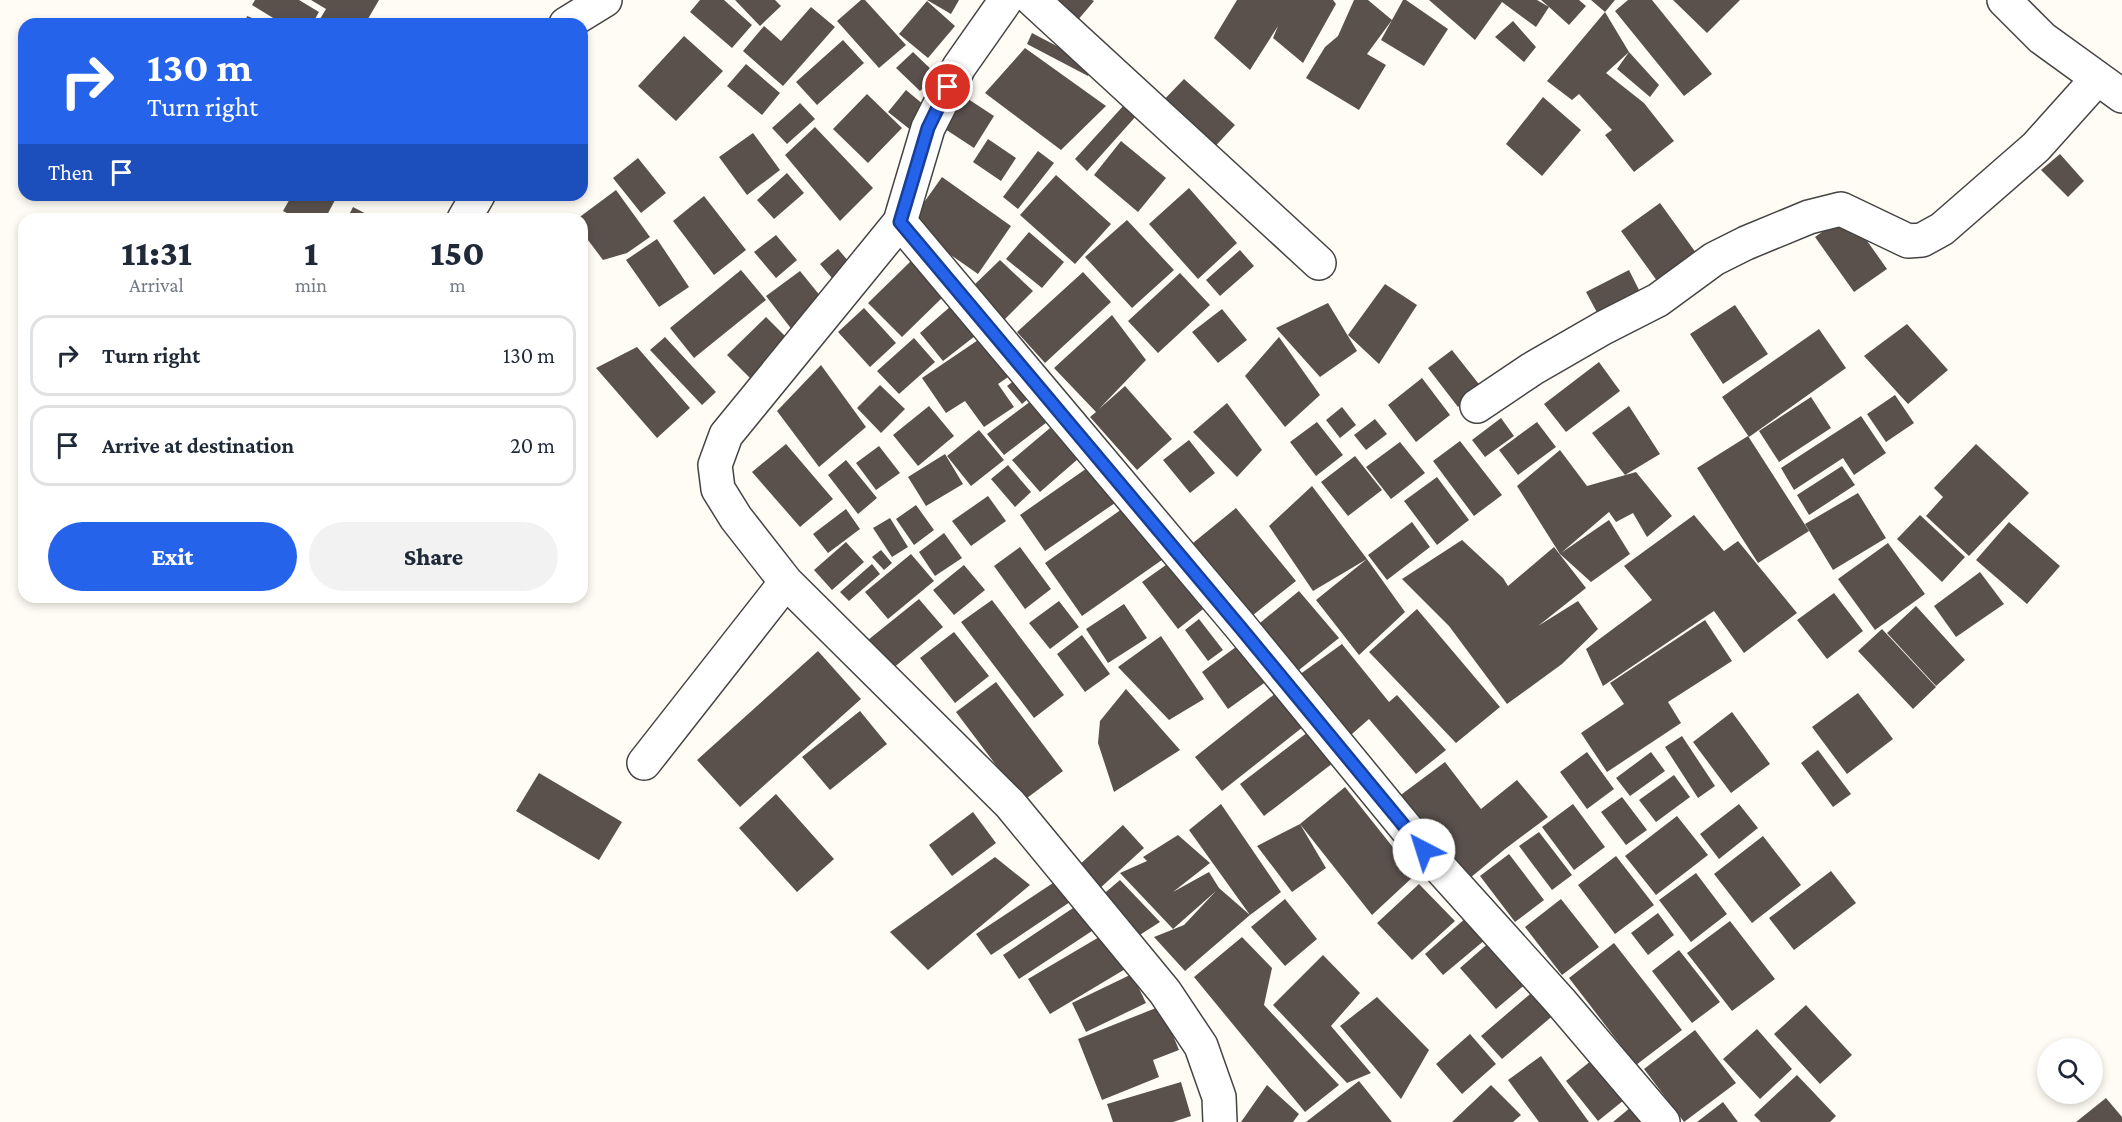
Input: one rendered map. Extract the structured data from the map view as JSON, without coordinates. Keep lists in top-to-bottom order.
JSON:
{
  "page": {
    "turn": ["130 m", "Turn right"],
    "then": "Then",
    "eta": [
      "11:31",
      "Arrival",
      "1",
      "min",
      "150",
      "m"
    ],
    "list": [
      {
        "name": "Turn right",
        "value": "130 m"
      },
      {
        "name": "Arrive at destination",
        "value": "20 m"
      }
    ],
    "buttons": ["Exit", "Share"]
  }
}
